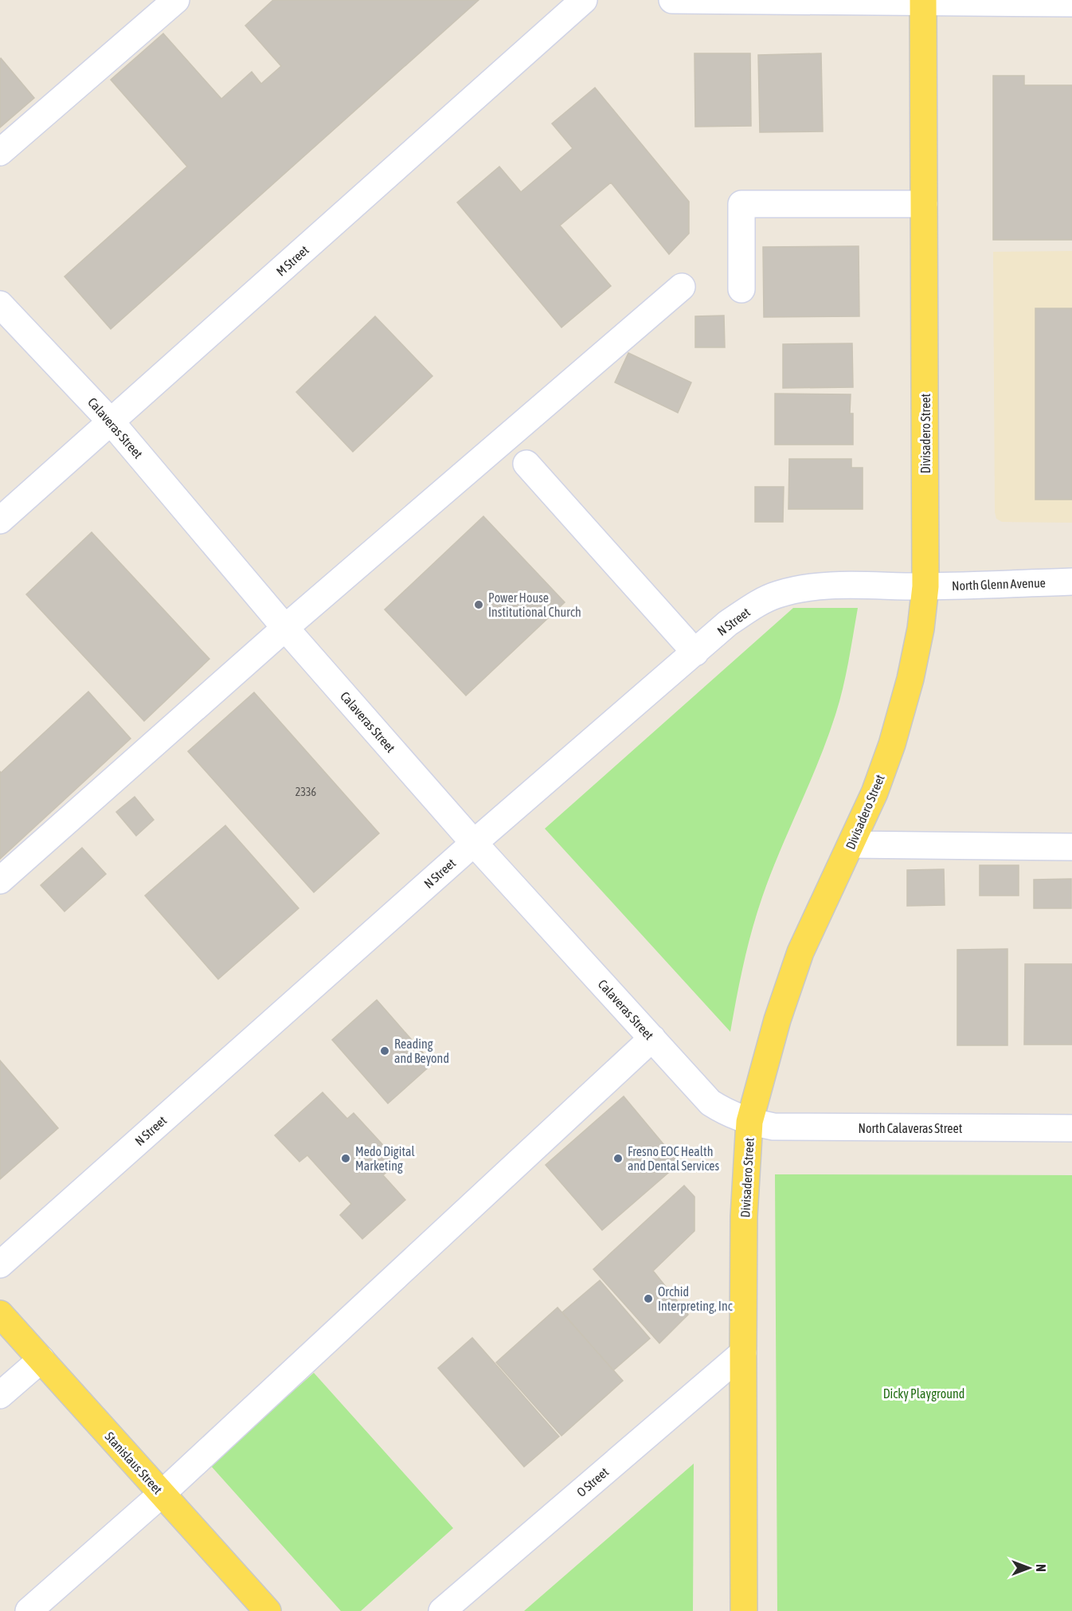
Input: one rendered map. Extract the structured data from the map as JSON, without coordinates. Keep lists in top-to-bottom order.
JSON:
{
  "streets": {
    "main road": ["Divisadero Street", "Stanislaus Street"],
    "street": [
      "M Street",
      "Calaveras Street",
      "North Glenn Avenue",
      "N Street",
      "North Calaveras Street",
      "O Street"
    ]
  },
  "crossings": [
    ["M Street", "Calaveras Street"],
    ["Calaveras Street", "Divisadero Street"],
    ["Calaveras Street", "N Street"],
    ["Calaveras Street", "North Calaveras Street"],
    ["Divisadero Street", "North Glenn Avenue"],
    ["Divisadero Street", "N Street"],
    ["Divisadero Street", "North Calaveras Street"],
    ["Divisadero Street", "O Street"],
    ["North Glenn Avenue", "N Street"]
  ],
  "parks": ["Dicky Playground"],
  "places": [
    "Power House Institutional Church",
    "Reading and Beyond",
    "Medo Digital Marketing",
    "Fresno EOC Health and Dental Services",
    "Orchid Interpreting, Inc"
  ],
  "house_numbers": ["2336"],
  "north": "right"
}
